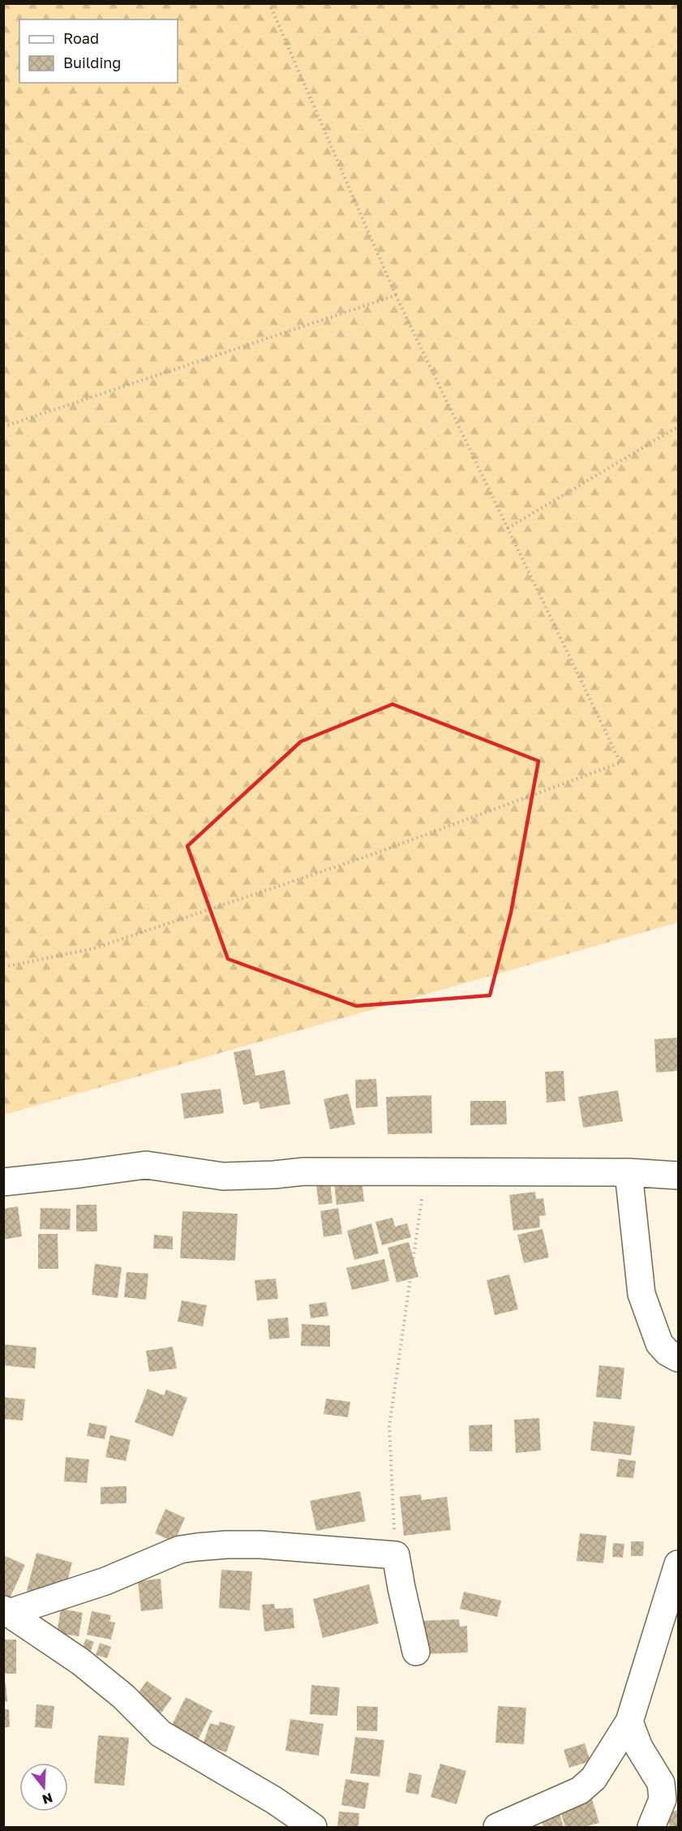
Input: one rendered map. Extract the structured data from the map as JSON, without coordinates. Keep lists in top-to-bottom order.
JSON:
{
  "legend": ["Road", "Building"],
  "north": "bottom"
}
